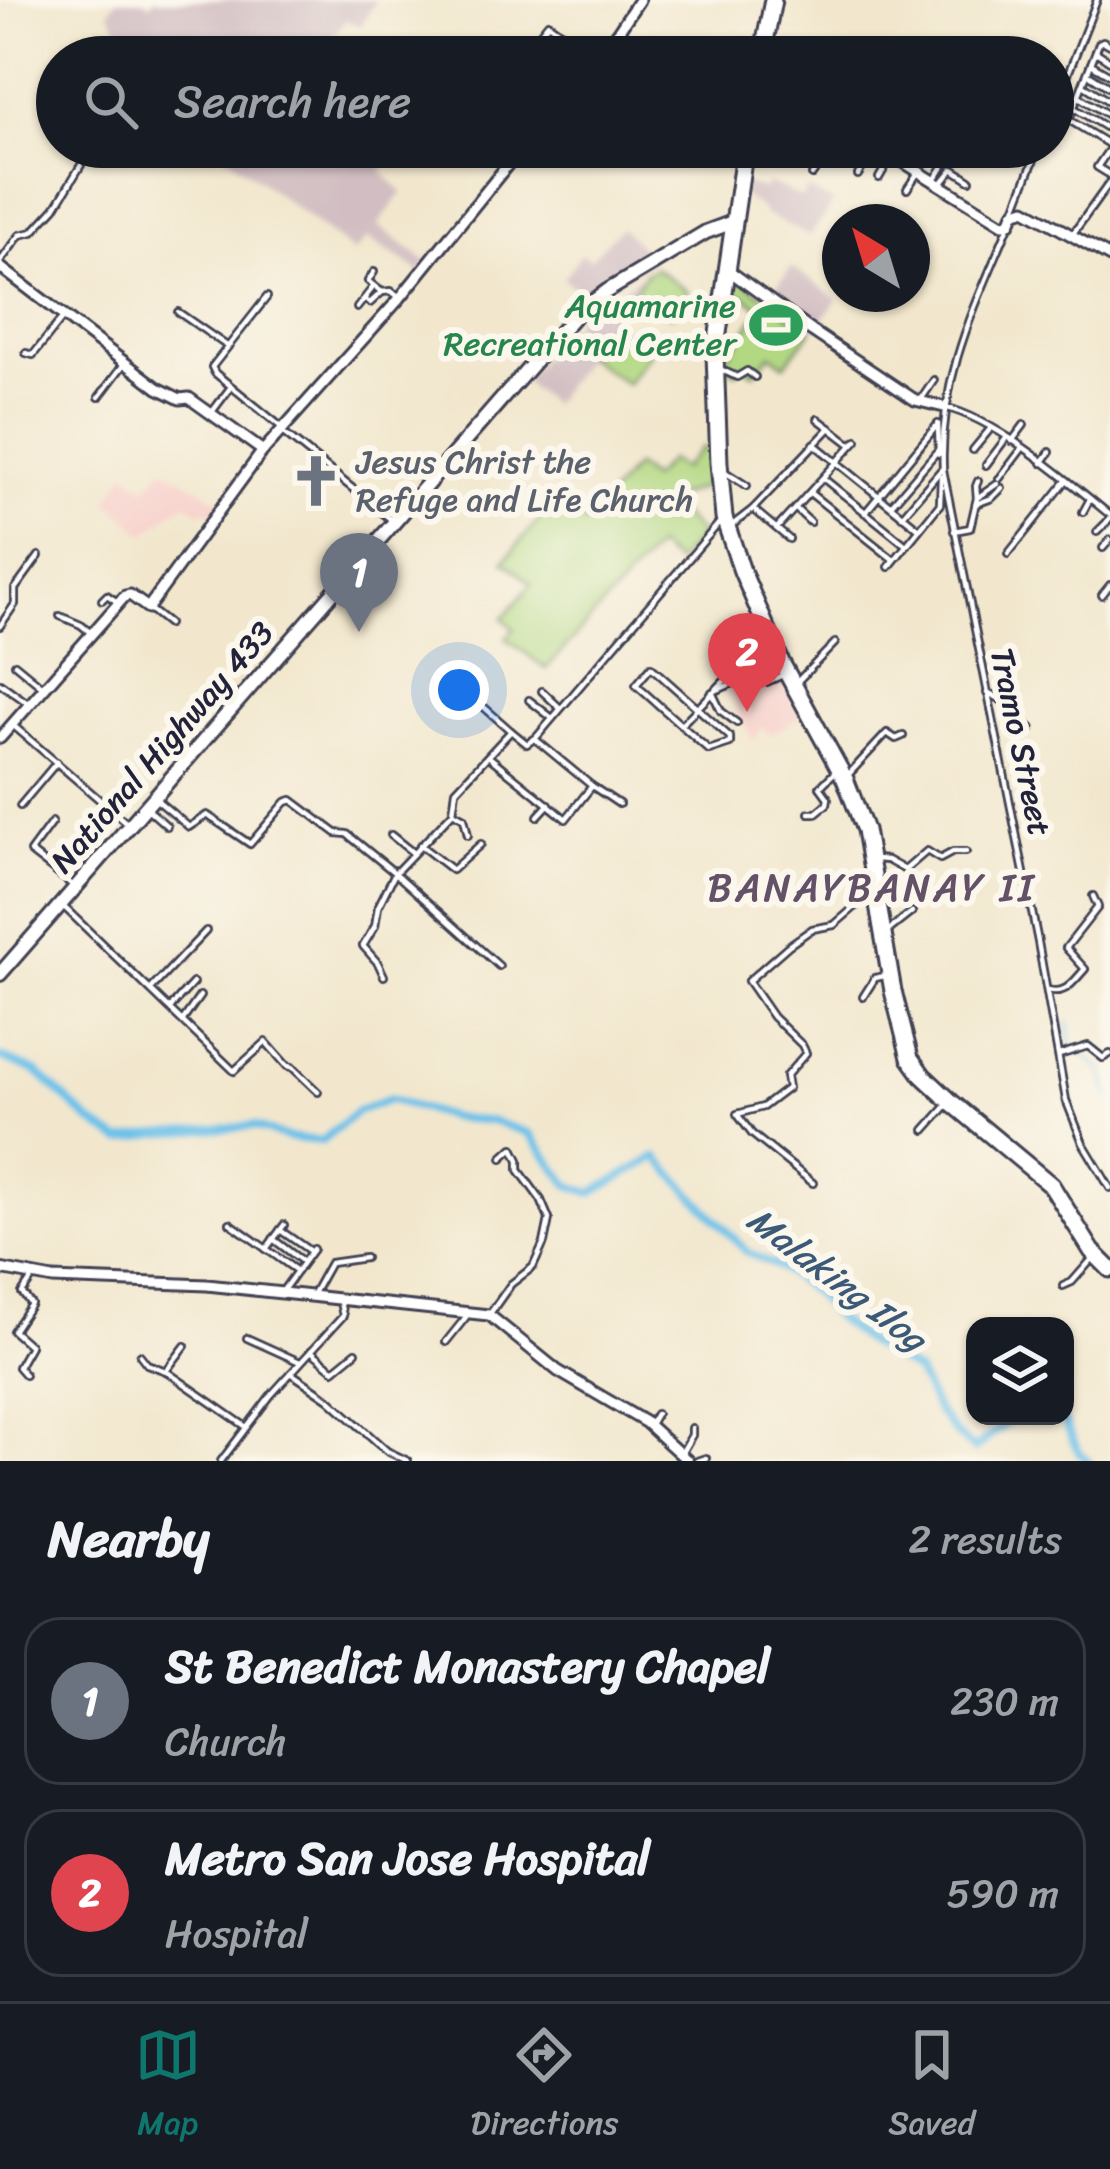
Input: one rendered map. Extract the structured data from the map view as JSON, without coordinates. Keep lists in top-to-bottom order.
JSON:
{
  "streets": {
    "main road": ["National Highway 433"],
    "street": ["Tramo Street"]
  },
  "districts": ["BANAYBANAY II"],
  "water": ["Malaking Ilog"],
  "places": {
    "sports": ["Aquamarine Recreational Center"],
    "church": ["Jesus Christ the Refuge and Life Church"]
  },
  "north": "top left",
  "page": {
    "search": "Search here",
    "pins": ["1", "2"],
    "heading": ["Nearby", "2 results"],
    "list": [
      {
        "mark": "1",
        "name": "St Benedict Monastery Chapel",
        "note": "Church",
        "value": "230 m"
      },
      {
        "mark": "2",
        "name": "Metro San Jose Hospital",
        "note": "Hospital",
        "value": "590 m"
      }
    ],
    "nav": ["Map", "Directions", "Saved"]
  }
}
